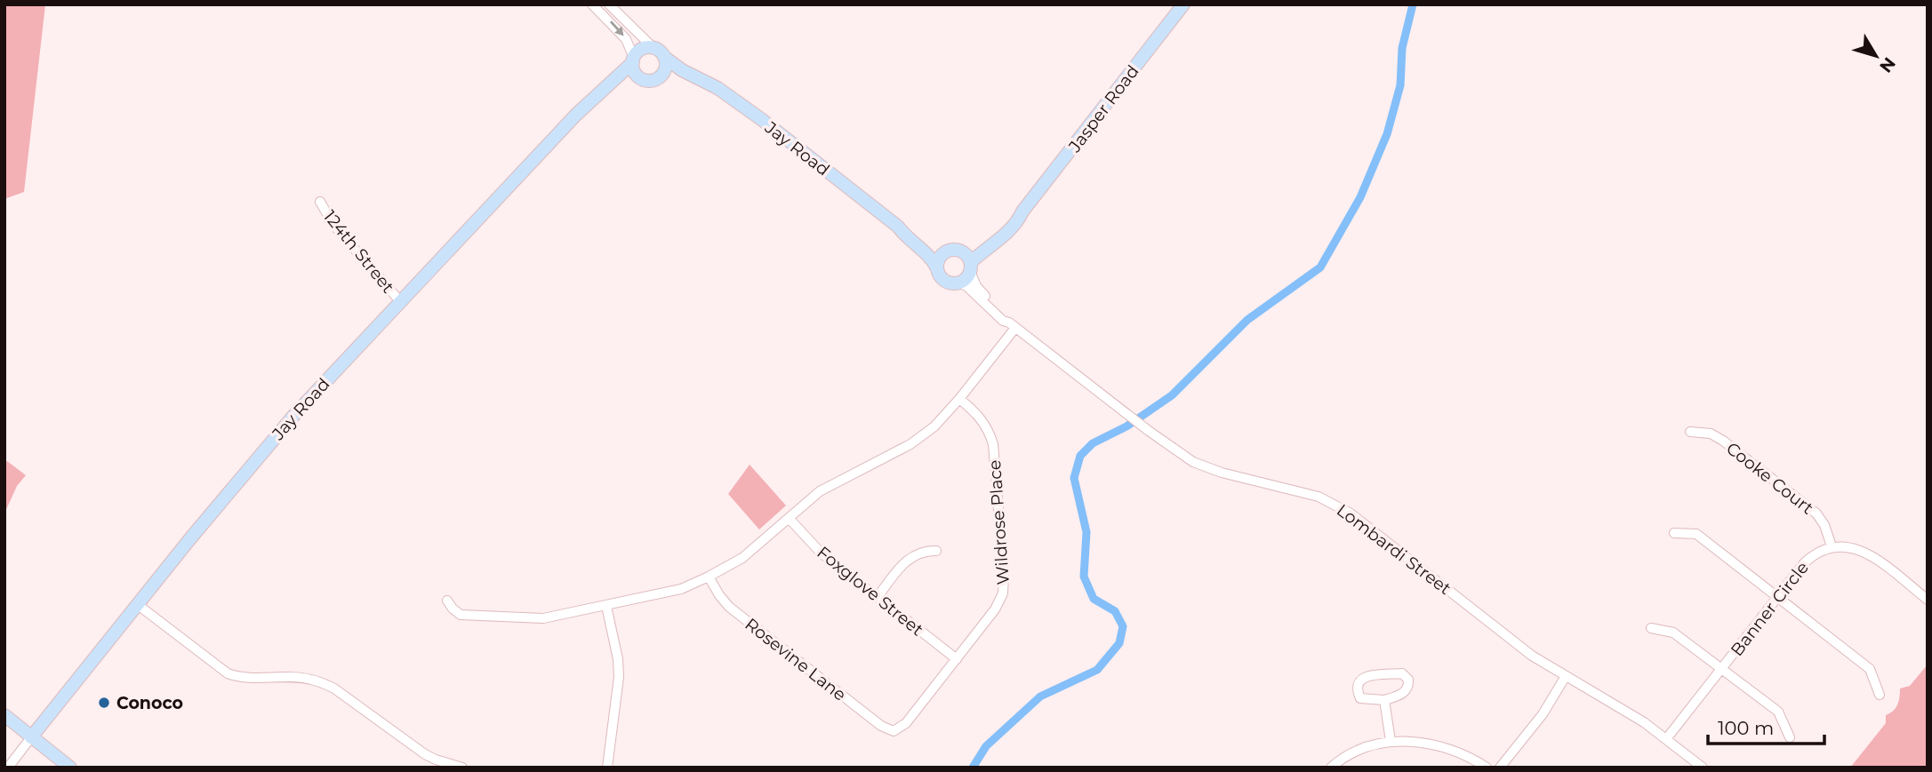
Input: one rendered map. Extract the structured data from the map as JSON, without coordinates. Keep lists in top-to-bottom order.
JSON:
{
  "streets": {
    "street": [
      "Jasper Road",
      "Jay Road",
      "124th Street",
      "Cooke Court",
      "Wildrose Place",
      "Lombardi Street",
      "Foxglove Street",
      "Banner Circle",
      "Rosevine Lane"
    ]
  },
  "crossings": [
    ["Jasper Road", "Jay Road"],
    ["Jasper Road", "Lombardi Street"],
    ["Jay Road", "124th Street"],
    ["Jay Road", "Lombardi Street"],
    ["Cooke Court", "Banner Circle"],
    ["Wildrose Place", "Foxglove Street"],
    ["Wildrose Place", "Rosevine Lane"],
    ["Lombardi Street", "Banner Circle"]
  ],
  "places": ["Conoco"],
  "scale_bar": "100 m",
  "north": "bottom right"
}
